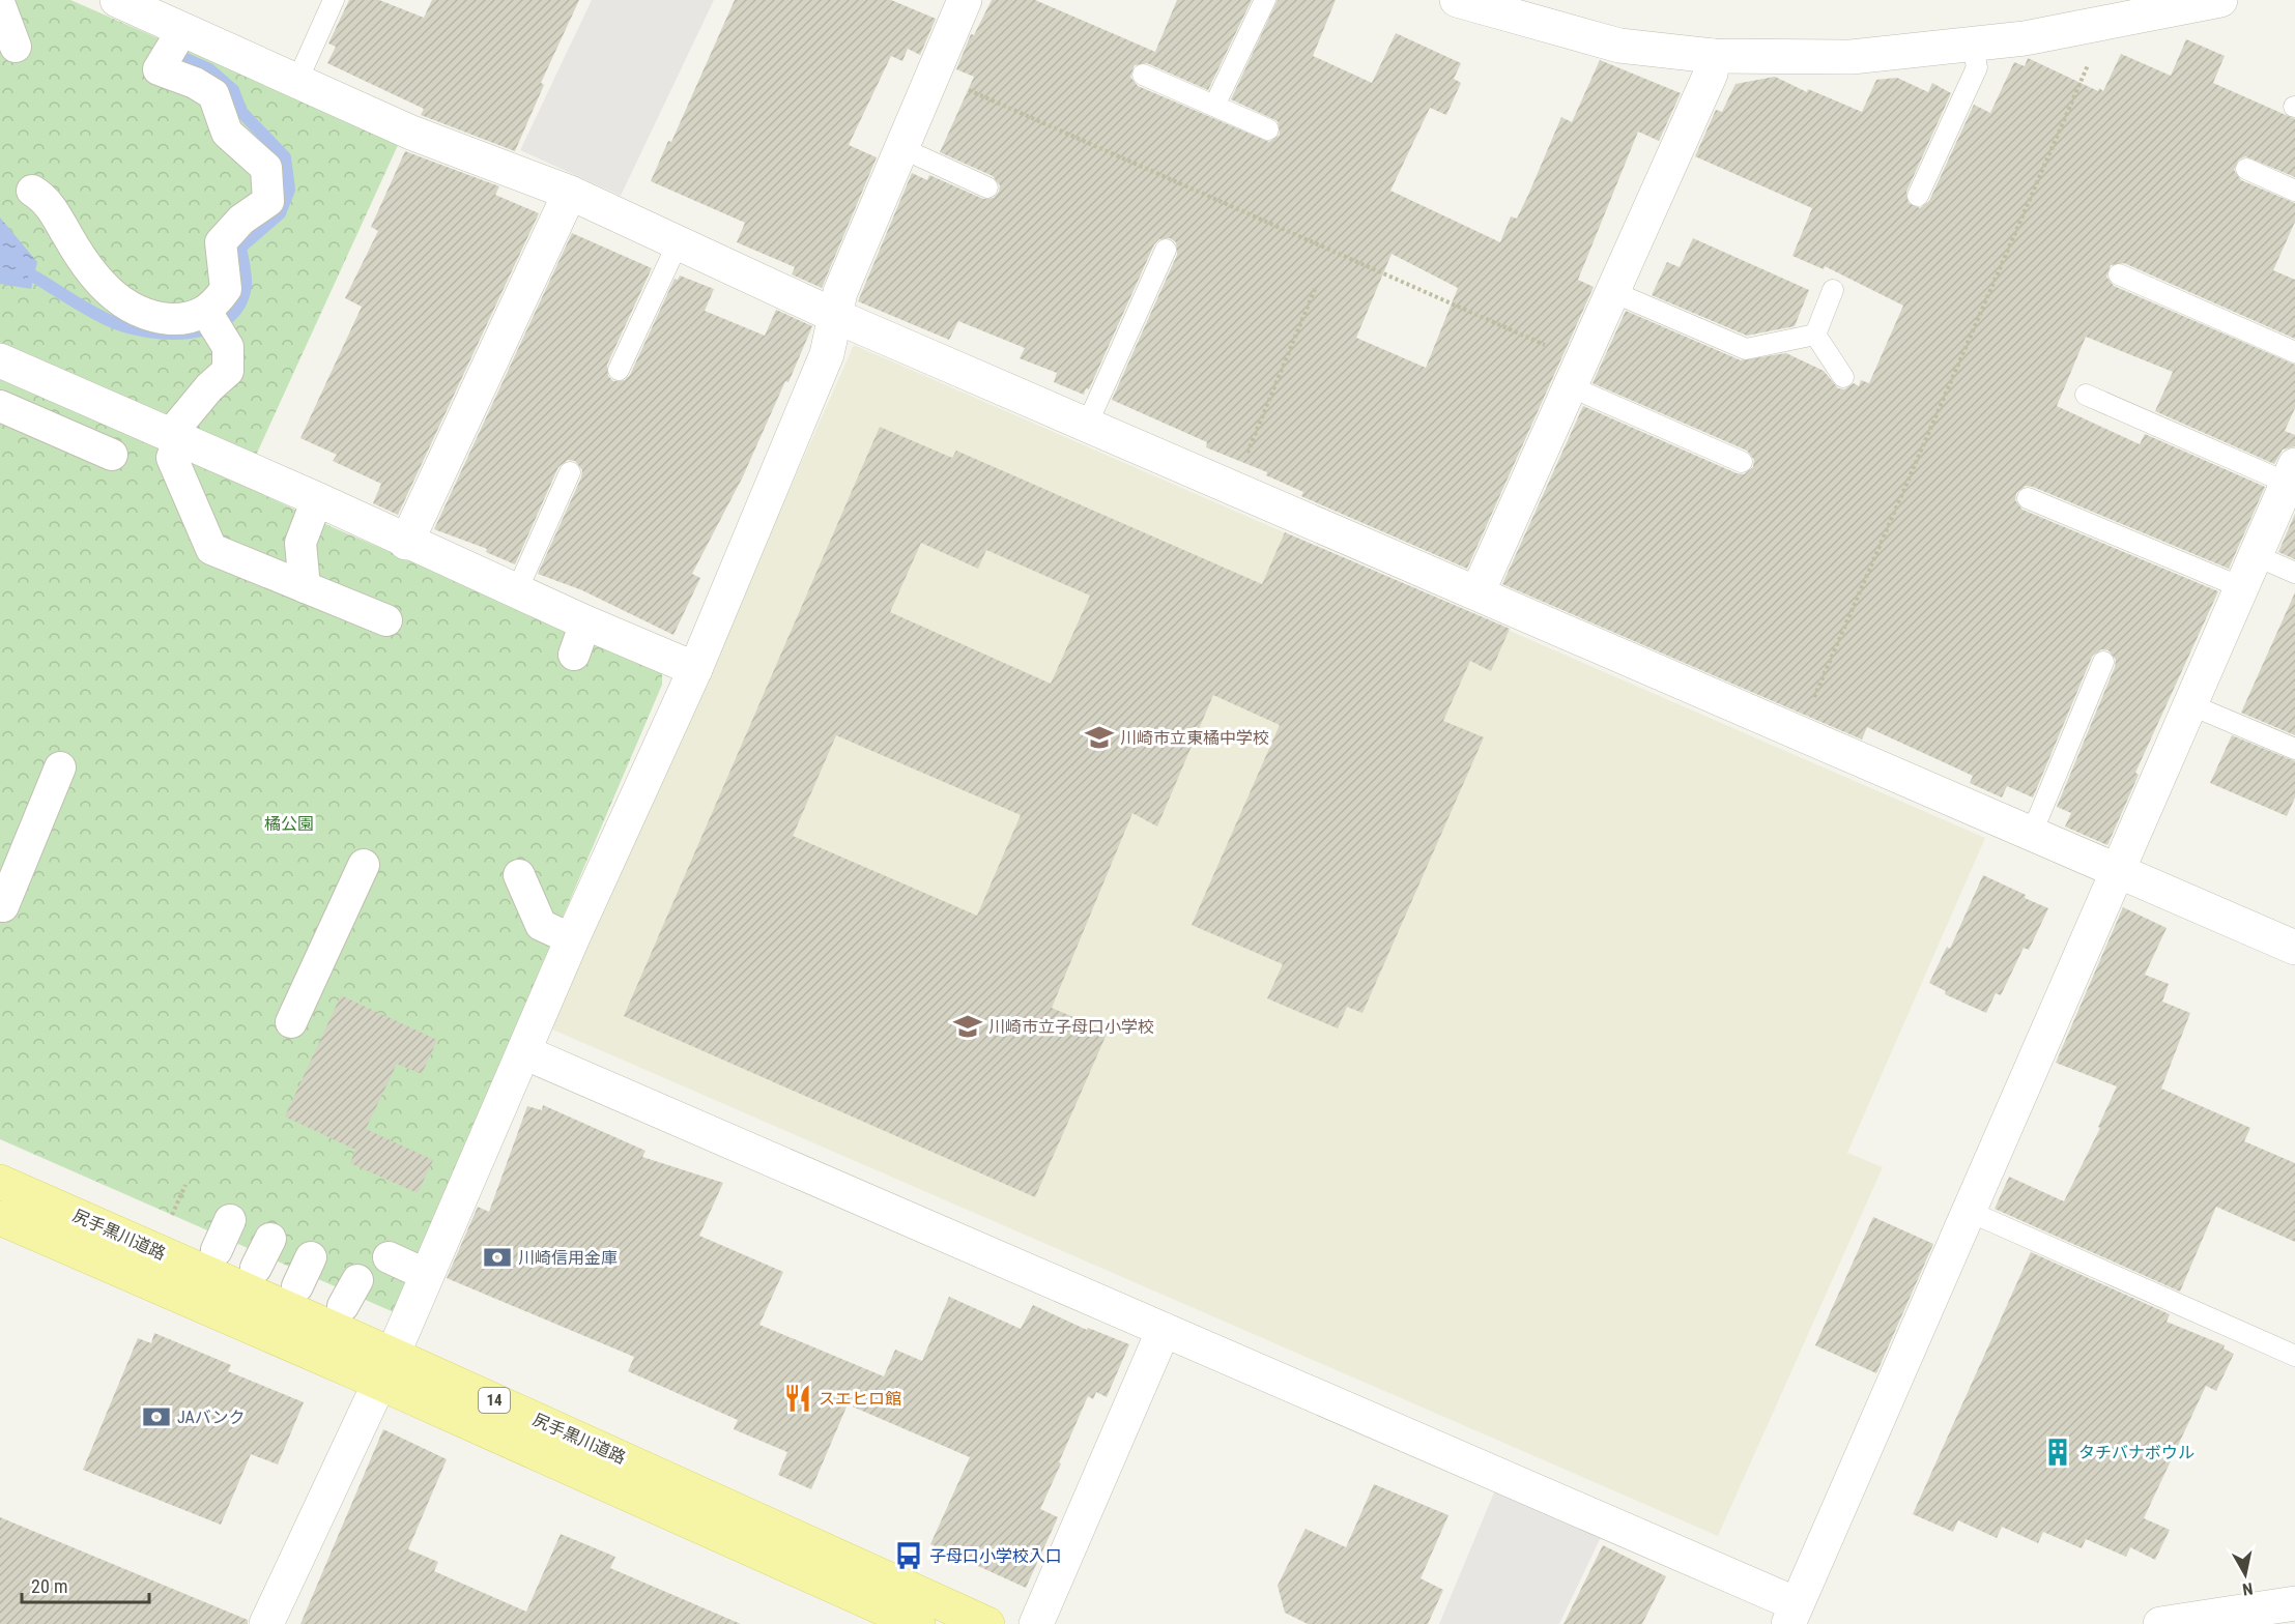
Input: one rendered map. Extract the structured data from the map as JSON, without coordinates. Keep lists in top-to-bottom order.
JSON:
{
  "streets": {
    "main road": ["尻手黒川道路", "14"]
  },
  "parks": ["橘公園"],
  "places": {
    "school or university": ["川崎市立東橘中学校", "川崎市立子母口小学校"],
    "bank": ["川崎信用金庫", "JAバンク"],
    "restaurant": ["スエヒロ館"],
    "building": ["タチバナボウル"],
    "bus stop": ["子母口小学校入口"]
  },
  "scale_bar": "20 m",
  "north": "bottom"
}
